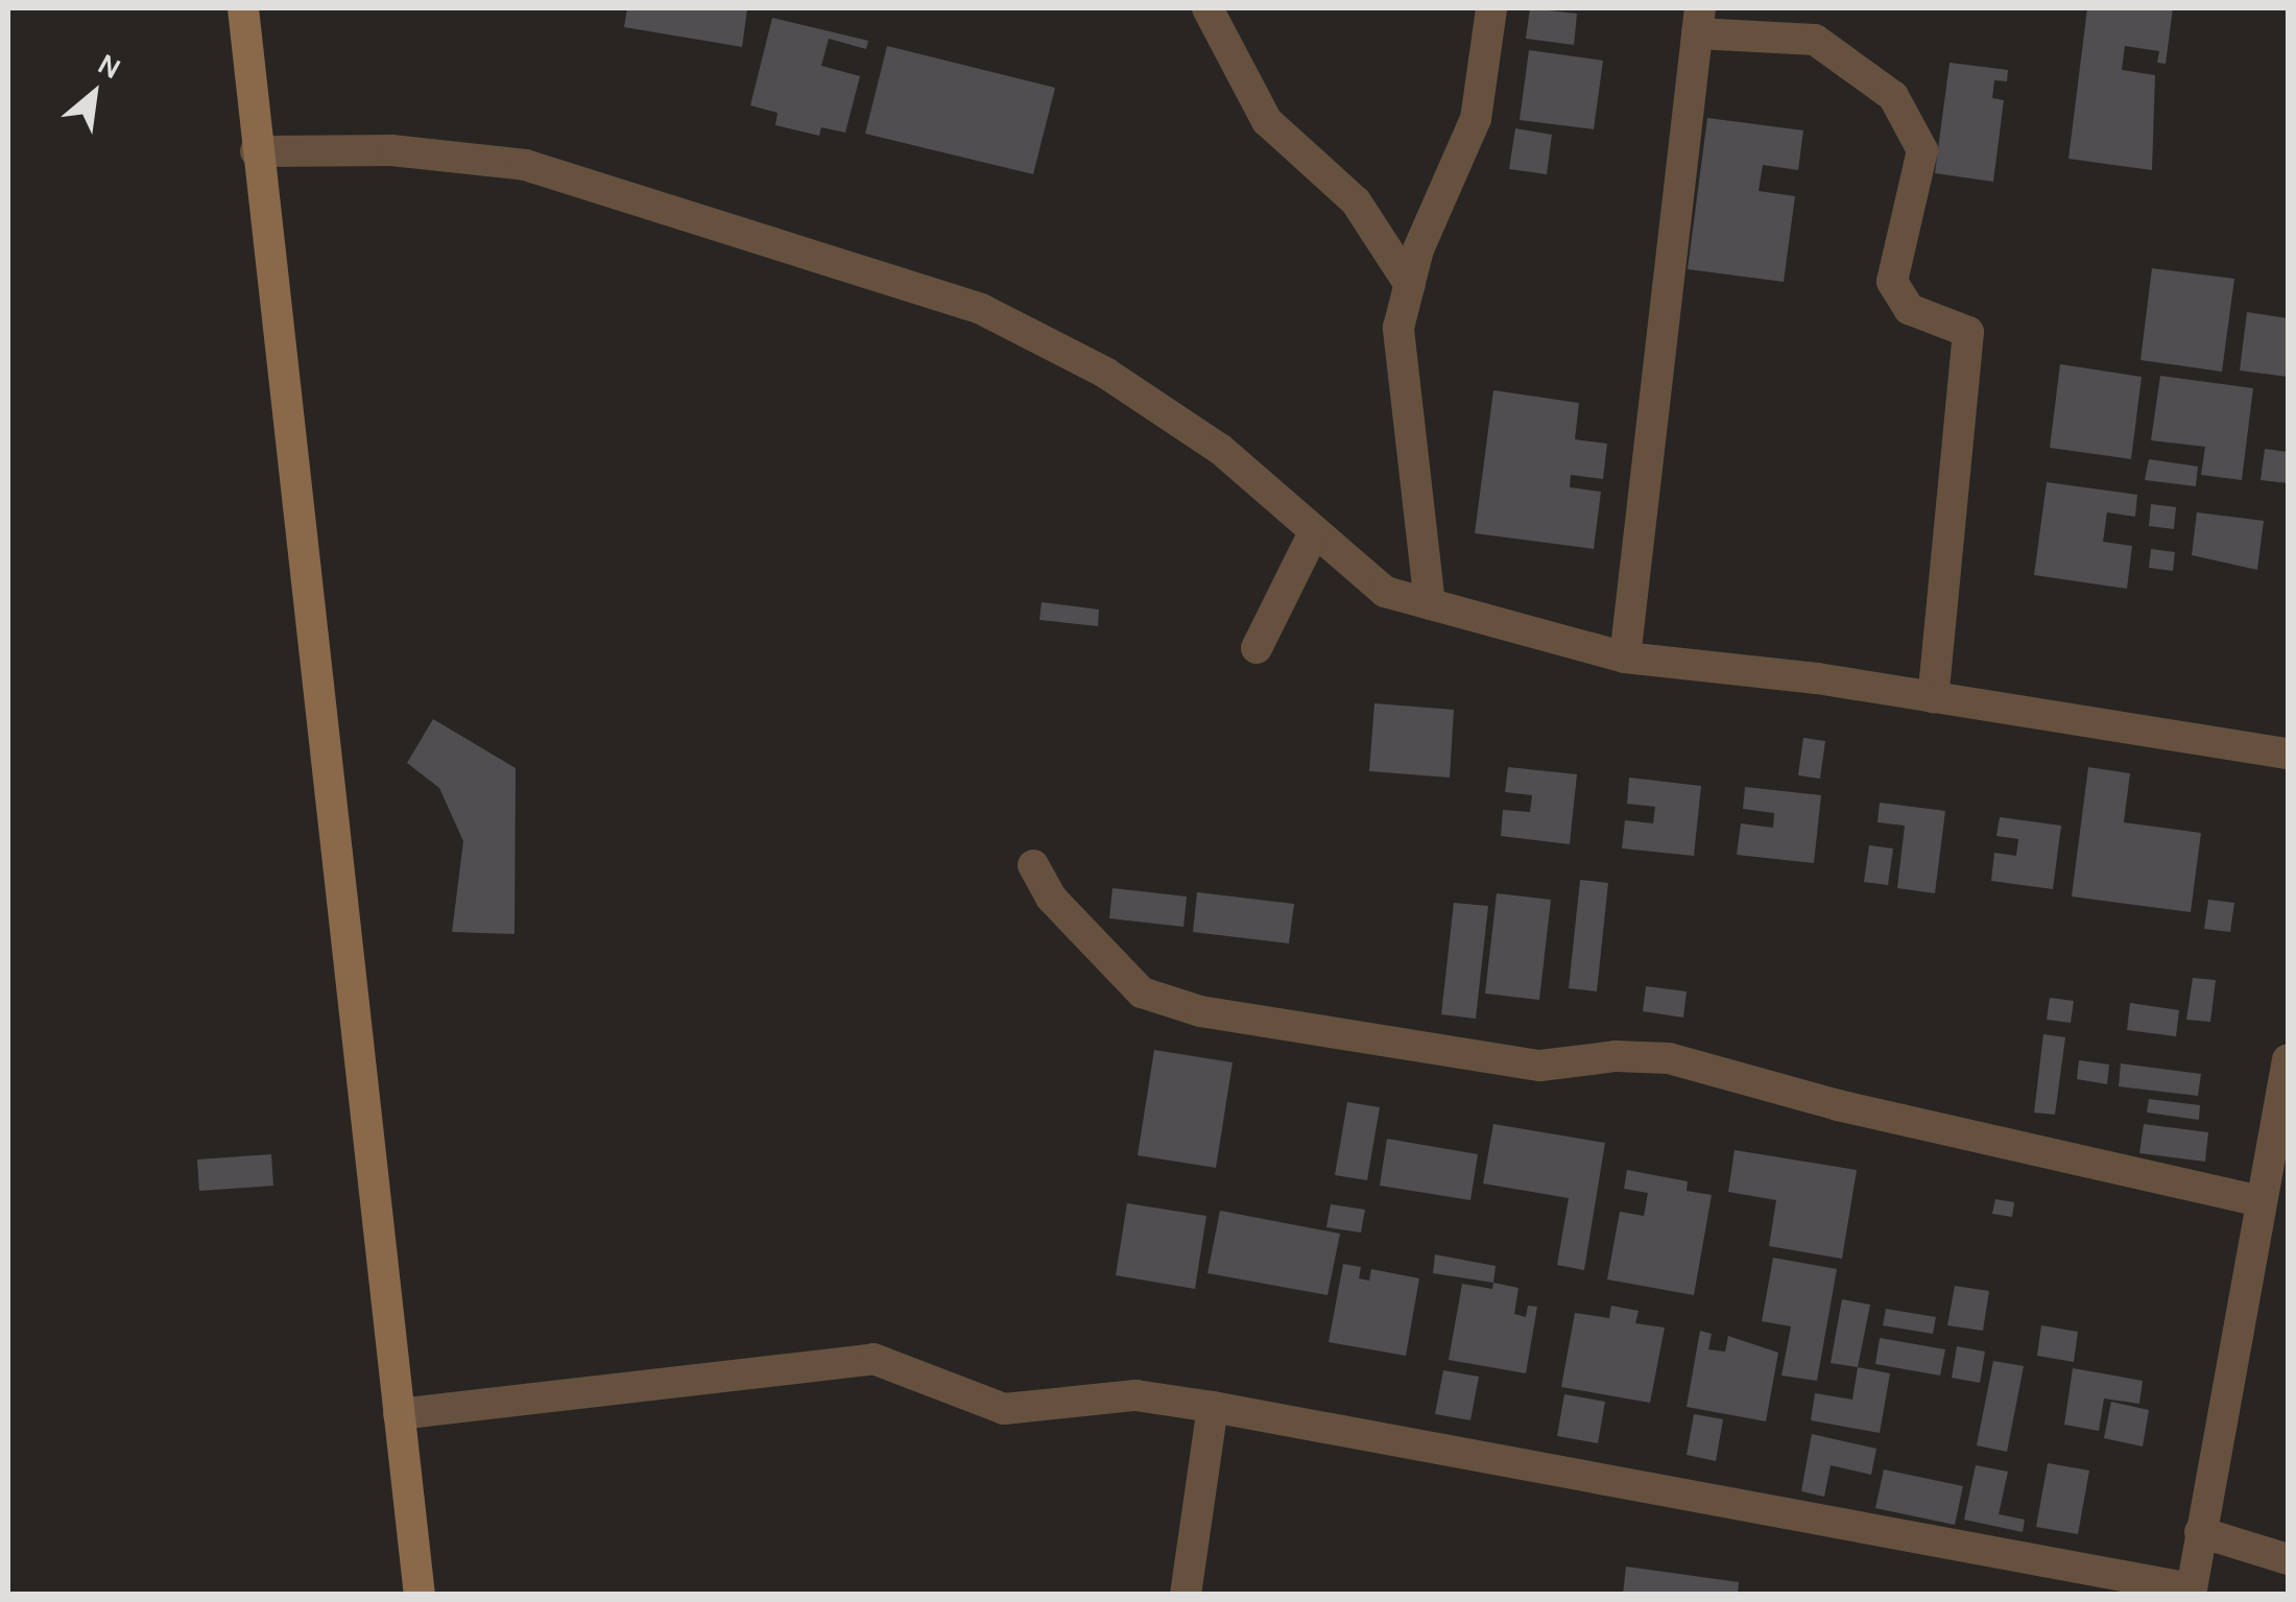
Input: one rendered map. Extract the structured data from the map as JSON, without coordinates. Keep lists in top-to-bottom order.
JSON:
{
  "north": "top right"
}
